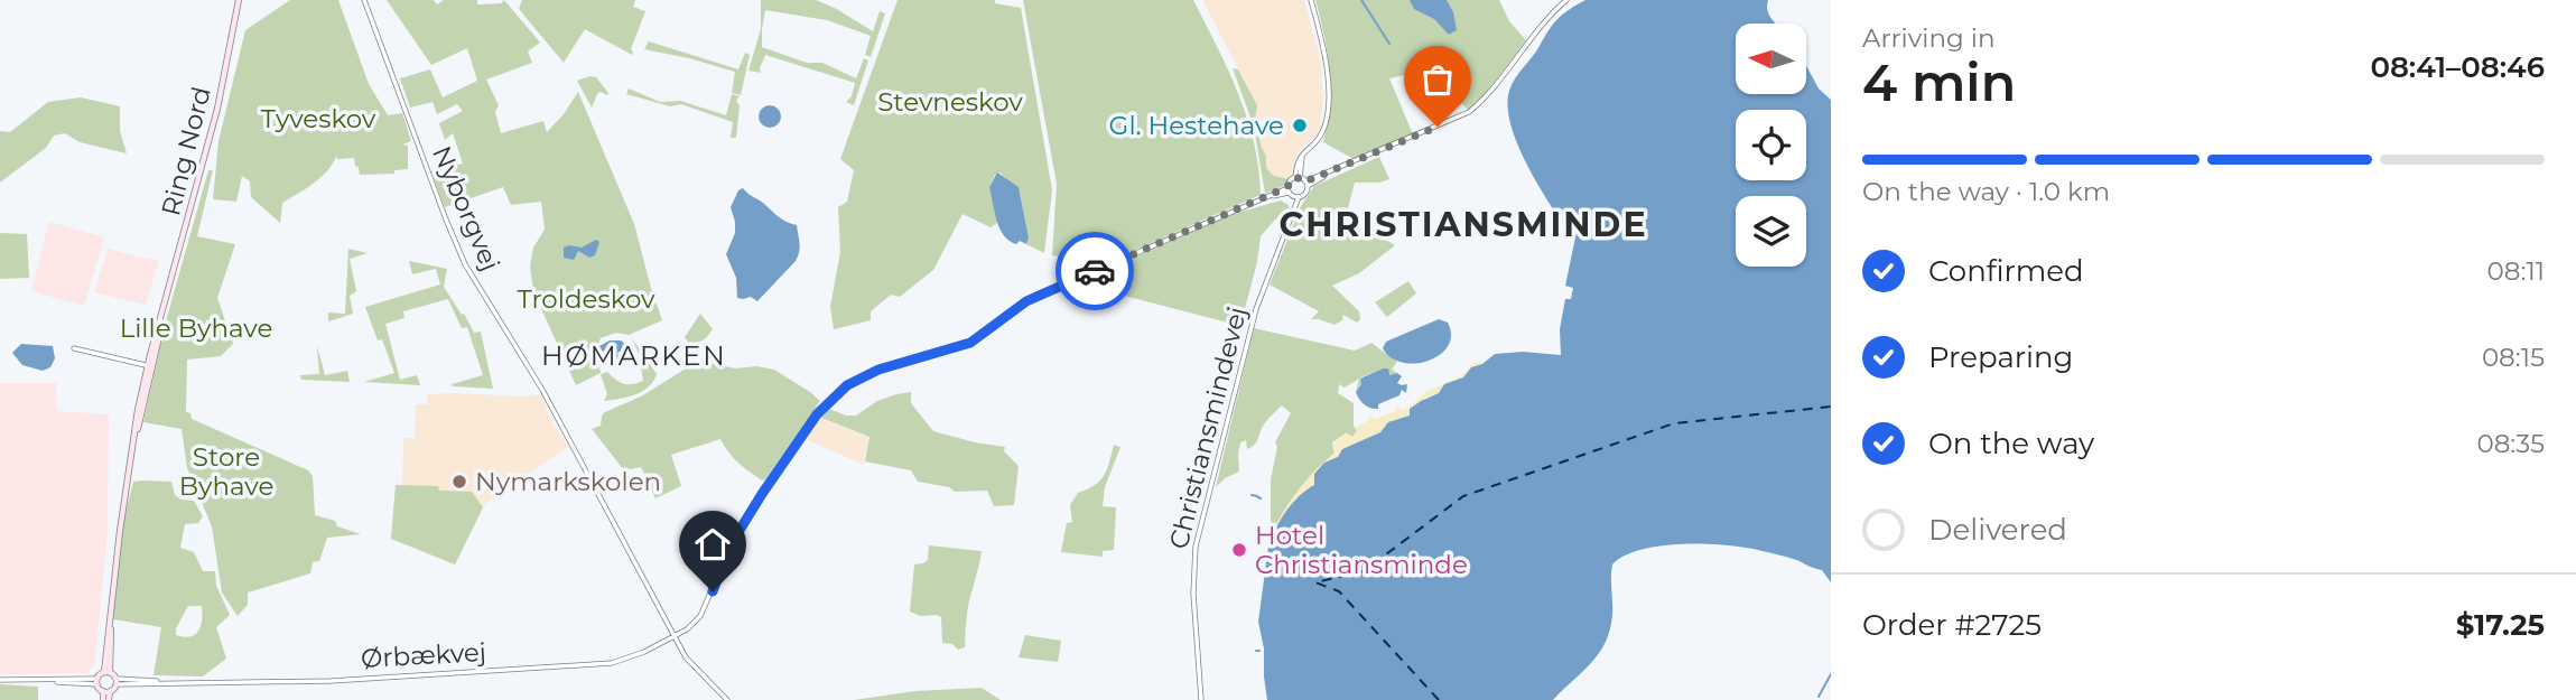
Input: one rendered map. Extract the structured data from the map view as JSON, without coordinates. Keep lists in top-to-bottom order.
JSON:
{
  "streets": {
    "main road": ["Ring Nord"],
    "street": ["Nyborgvej", "Christiansmindevej", "Ørbækvej"]
  },
  "crossings": [
    ["Nyborgvej", "Ørbækvej"],
    ["Christiansmindevej", "Ørbækvej"]
  ],
  "districts": ["CHRISTIANSMINDE", "HØMARKEN"],
  "parks": [
    "Stevneskov",
    "Tyveskov",
    "Troldeskov",
    "Lille Byhave",
    "Store Byhave"
  ],
  "places": ["Gl. Hestehave", "Nymarkskolen", "Hotel Christiansminde"],
  "north": "left",
  "page": {
    "heading": ["4 min", "Arriving in", "08:41–08:46"],
    "panel": ["Order #2725", "$17.25"],
    "bar": "On the way · 1.0 km",
    "list": [
      ["Confirmed", "08:11"],
      ["Preparing", "08:15"],
      ["On the way", "08:35"],
      "Delivered"
    ]
  }
}
